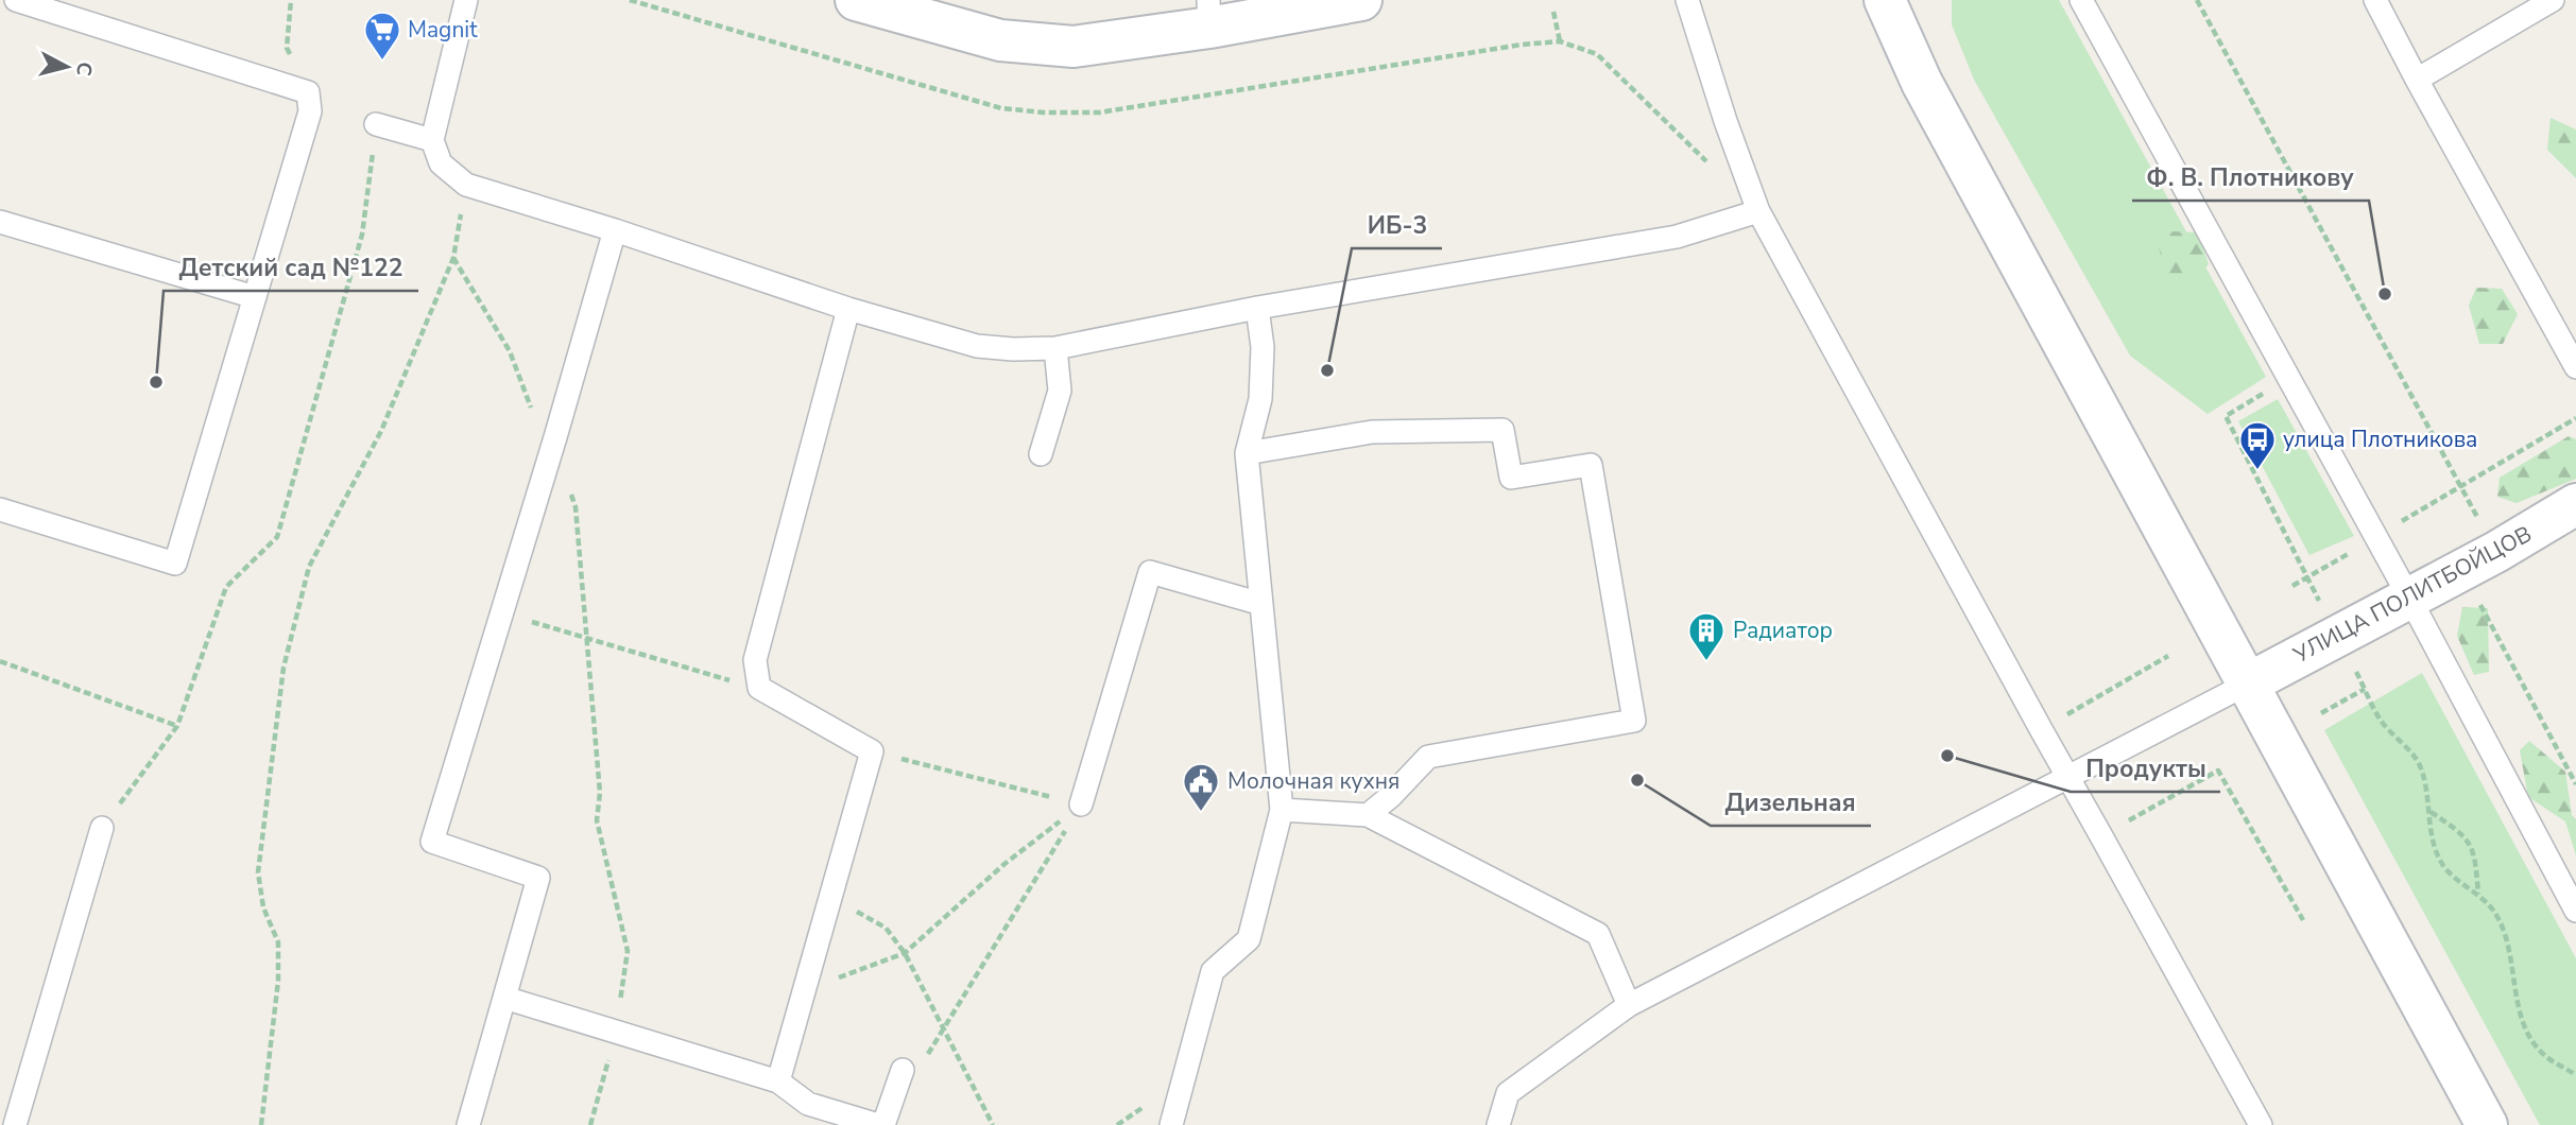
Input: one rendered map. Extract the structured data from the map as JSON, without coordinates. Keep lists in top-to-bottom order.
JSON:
{
  "streets": {
    "main road": ["УЛИЦА ПОЛИТБОЙЦОВ"]
  },
  "places": {
    "supermarket": ["Magnit"],
    "other": [
      "Ф. В. Плотникову",
      "ИБ-3",
      "Детский сад №122",
      "Продукты",
      "Дизельная"
    ],
    "bus stop": ["улица Плотникова"],
    "building": ["Радиатор"],
    "public building": ["Молочная кухня"]
  },
  "north": "right"
}
